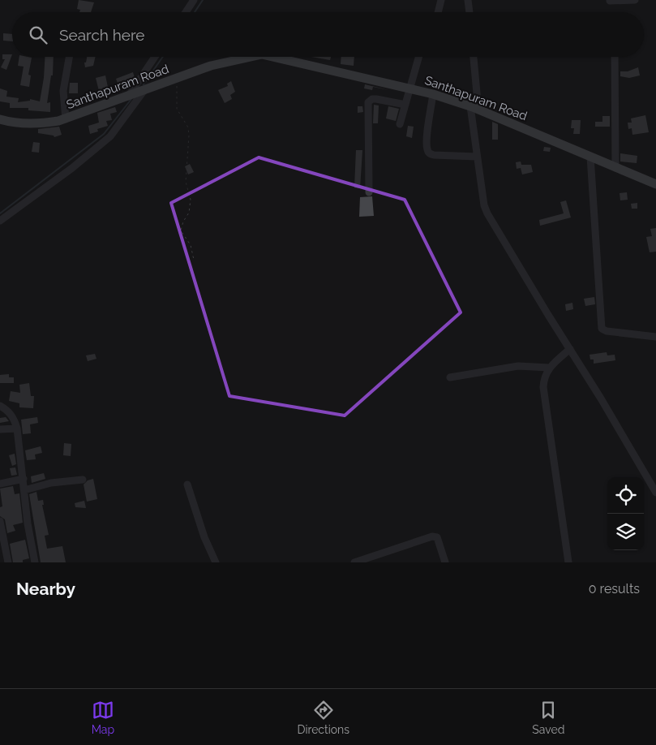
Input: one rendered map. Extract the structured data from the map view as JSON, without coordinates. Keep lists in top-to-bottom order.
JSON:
{
  "streets": {
    "main road": ["Santhapuram Road"]
  },
  "page": {
    "search": "Search here",
    "heading": ["Nearby", "0 results"],
    "nav": ["Map", "Directions", "Saved"]
  }
}
